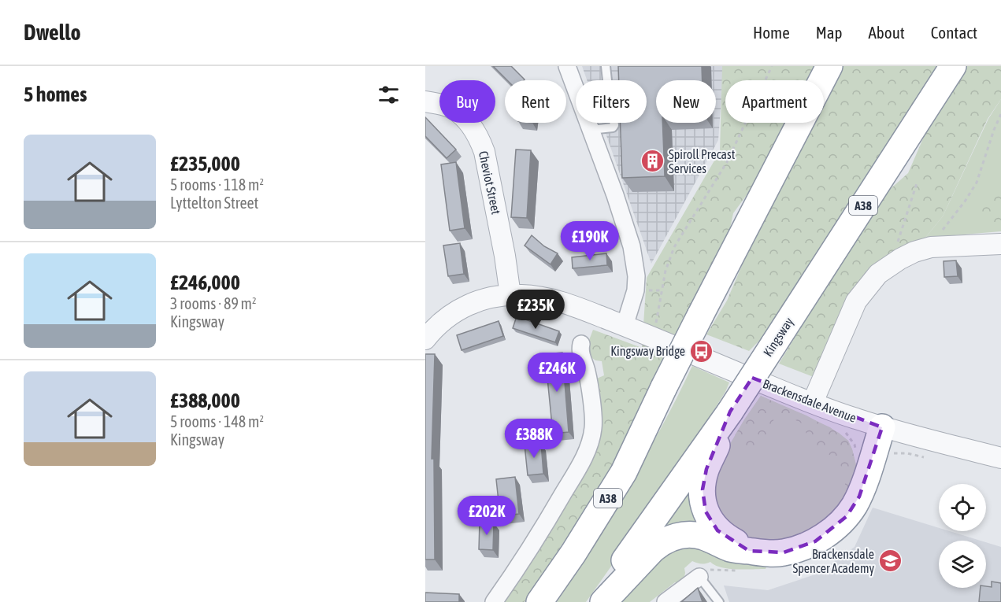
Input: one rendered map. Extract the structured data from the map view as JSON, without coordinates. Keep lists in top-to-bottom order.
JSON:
{
  "streets": {
    "highway": ["A38", "Kingsway"],
    "street": ["Cheviot Street", "Brackensdale Avenue"]
  },
  "crossings": [
    ["Cheviot Street", "Brackensdale Avenue"]
  ],
  "places": {
    "building": ["Spiroll Precast Services"],
    "bus stop": ["Kingsway Bridge"],
    "school or university": ["Brackensdale Spencer Academy"]
  },
  "page": {
    "header": "Dwello",
    "nav": [
      "Home",
      "Map",
      "About",
      "Contact"
    ],
    "heading": "5 homes",
    "chip": [
      "Buy",
      "Rent",
      "Filters",
      "New",
      "Apartment"
    ],
    "list": [
      {
        "name": "£235,000",
        "note": "5 rooms · 118 m² · Lyttelton Street"
      },
      {
        "name": "£246,000",
        "note": "3 rooms · 89 m² · Kingsway"
      },
      {
        "name": "£388,000",
        "note": "5 rooms · 148 m² · Kingsway"
      }
    ],
    "price": [
      "£190K",
      "£235K",
      "£246K",
      "£388K",
      "£202K"
    ]
  }
}
